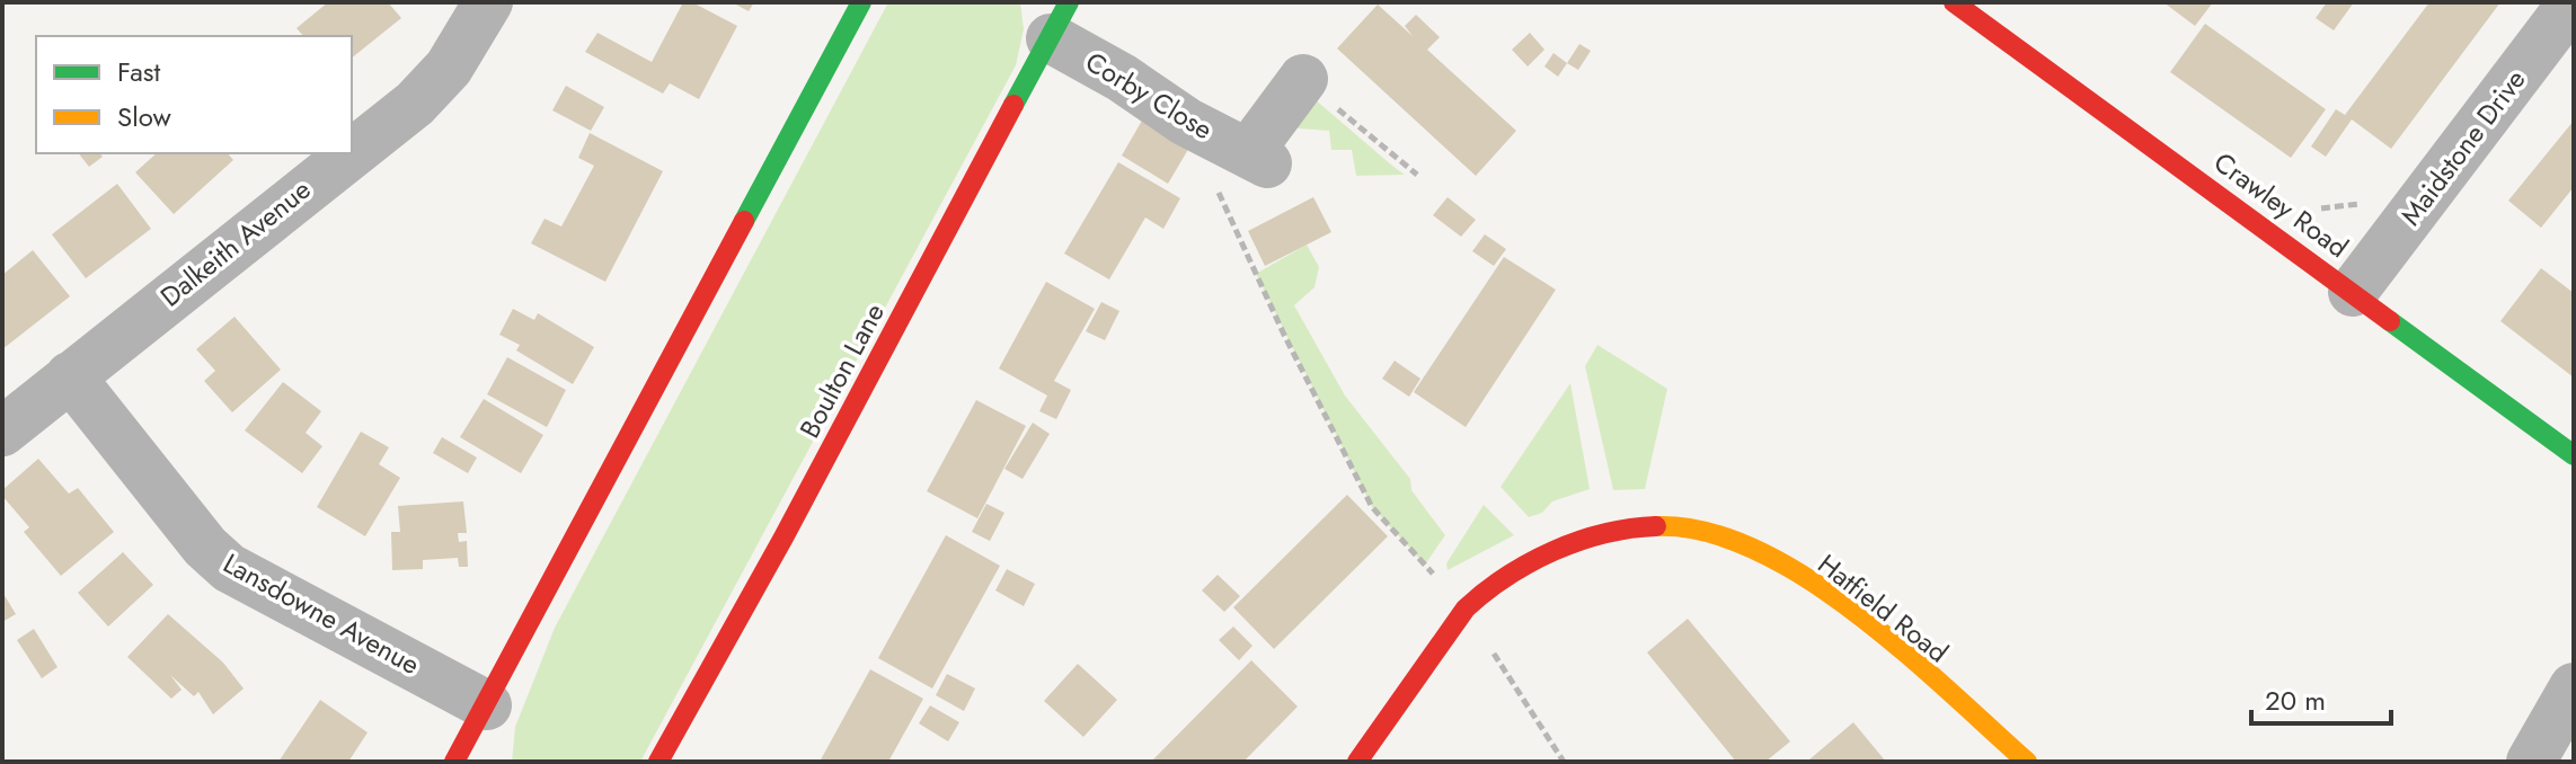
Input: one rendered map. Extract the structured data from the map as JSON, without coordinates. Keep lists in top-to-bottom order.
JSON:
{
  "streets": {
    "street": [
      "Corby Close",
      "Maidstone Drive",
      "Crawley Road",
      "Dalkeith Avenue",
      "Boulton Lane",
      "Hatfield Road",
      "Lansdowne Avenue"
    ]
  },
  "crossings": [
    ["Corby Close", "Boulton Lane"],
    ["Maidstone Drive", "Crawley Road"],
    ["Dalkeith Avenue", "Lansdowne Avenue"]
  ],
  "legend": ["Fast", "Slow"],
  "scale_bar": "20 m"
}
